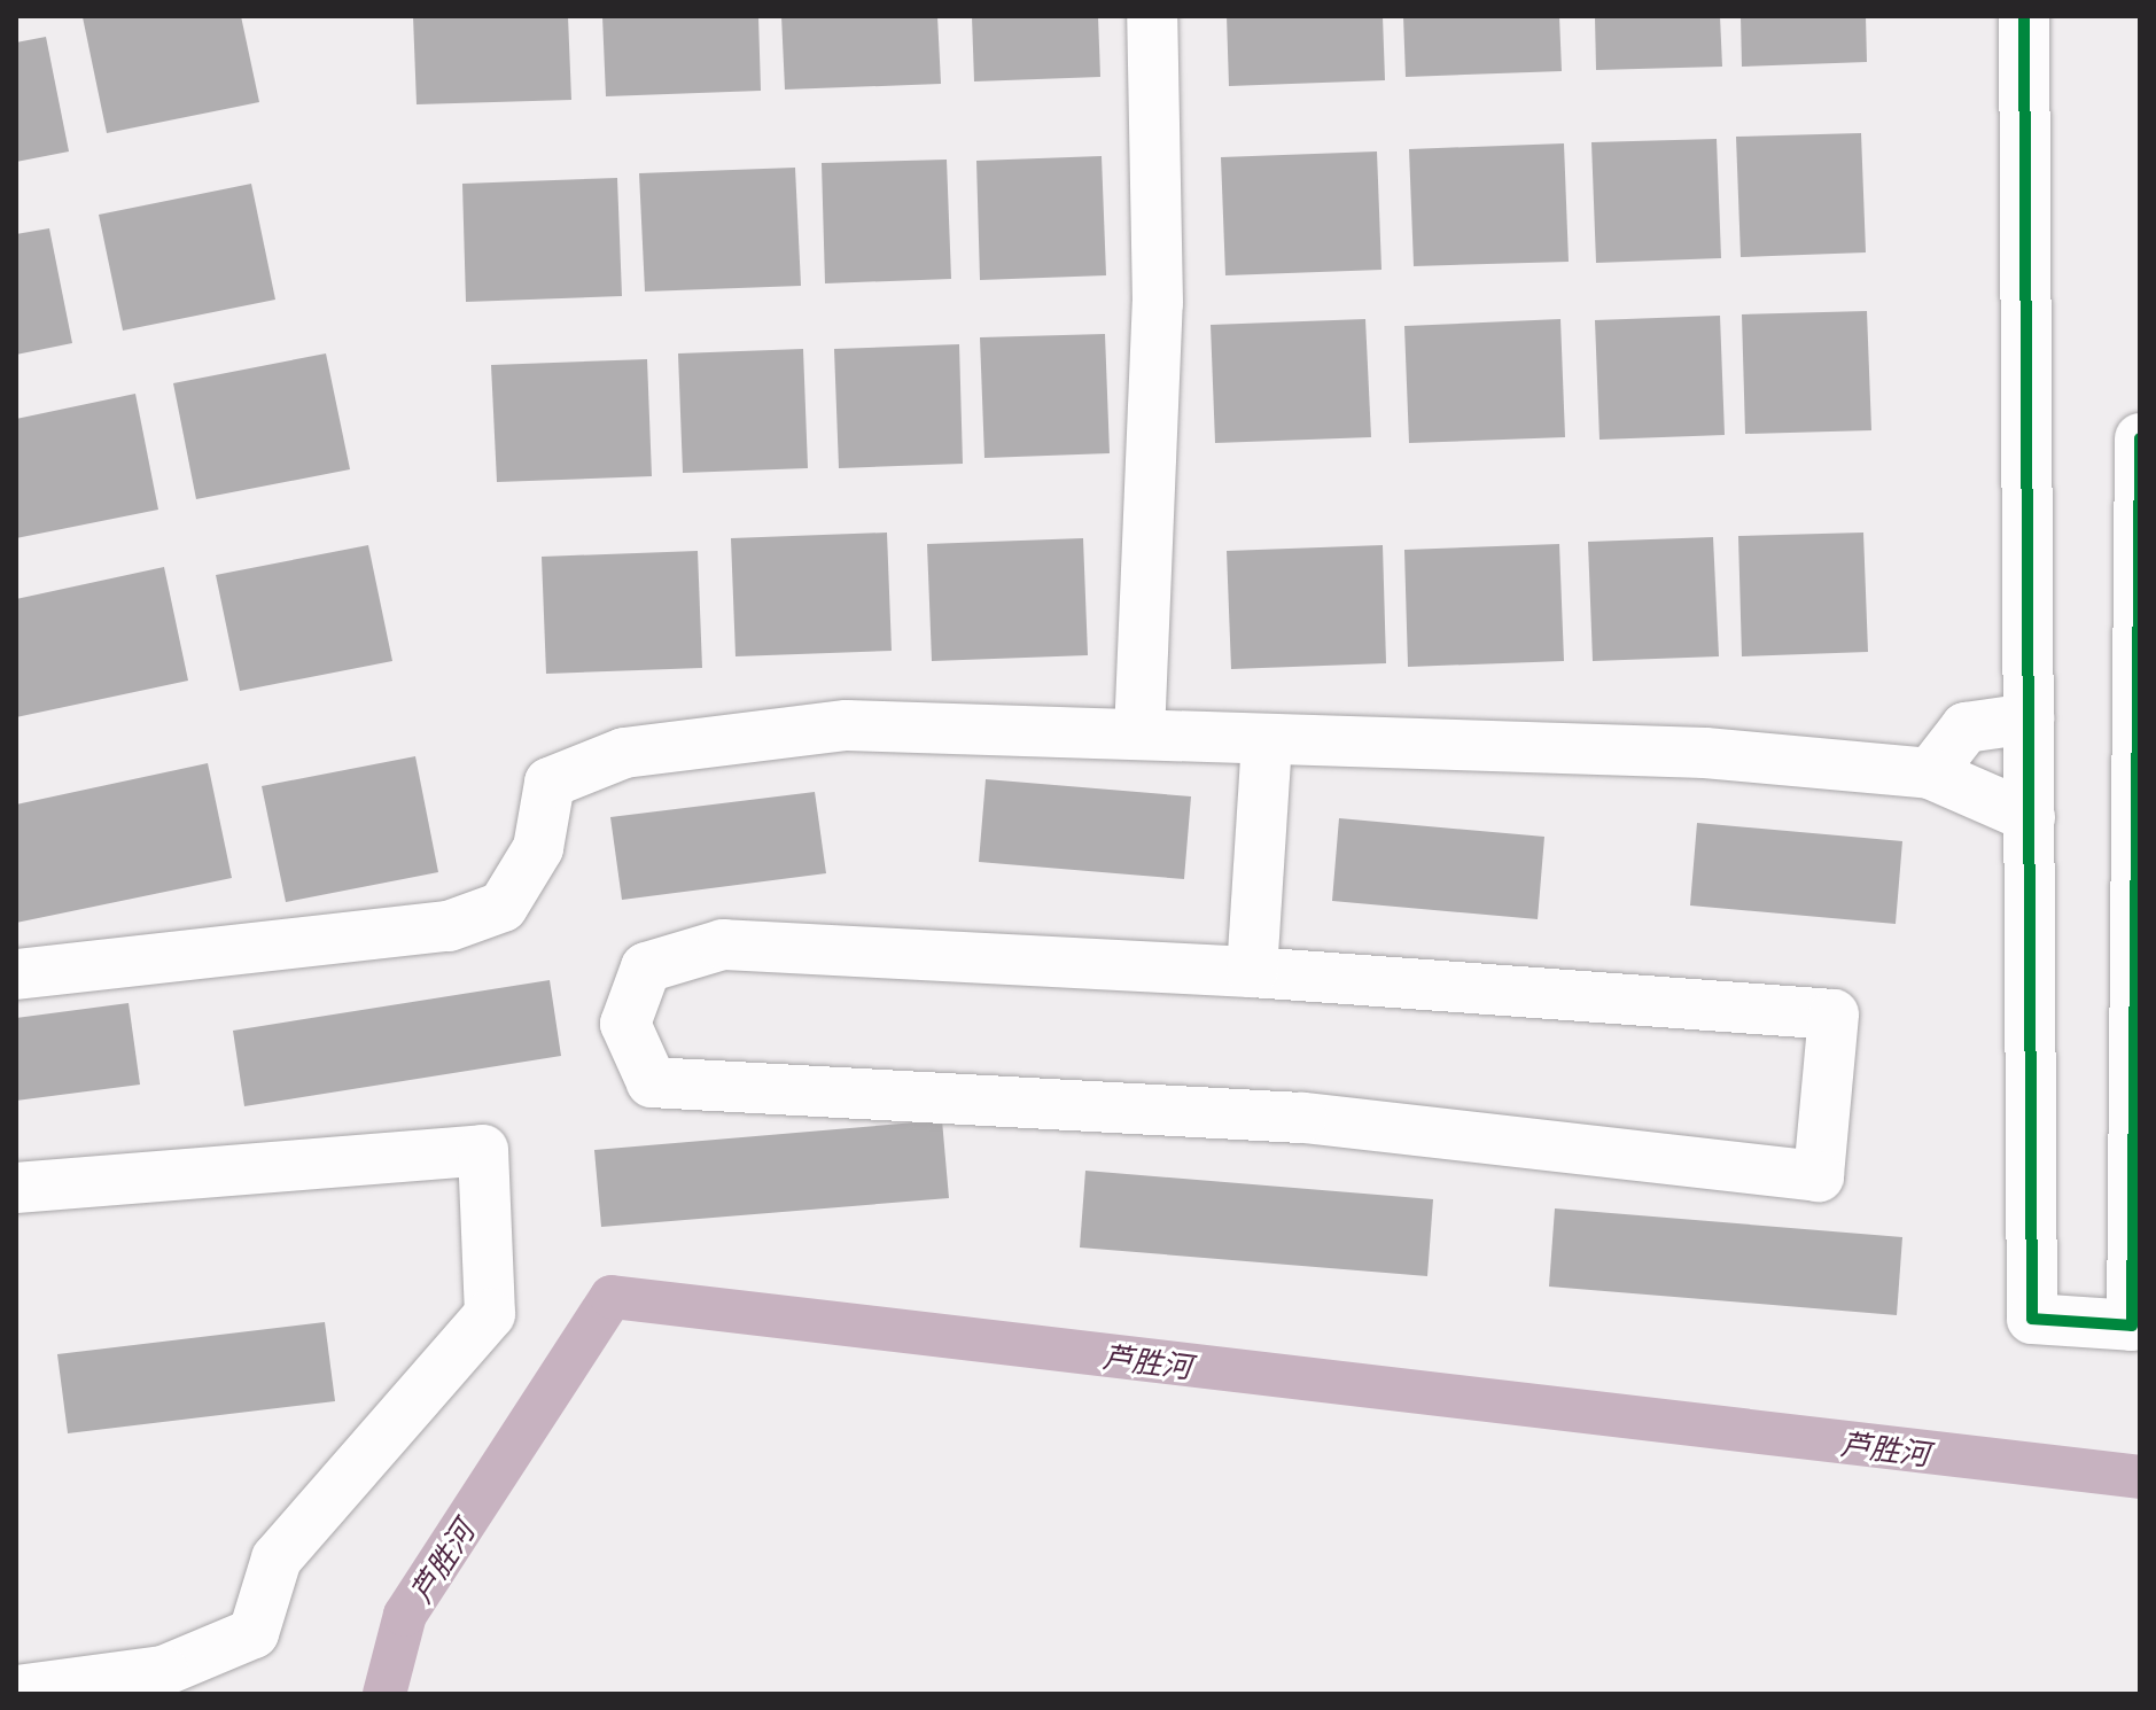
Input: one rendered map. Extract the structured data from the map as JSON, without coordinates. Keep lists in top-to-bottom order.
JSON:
{
  "water": ["芦胜河"]
}
